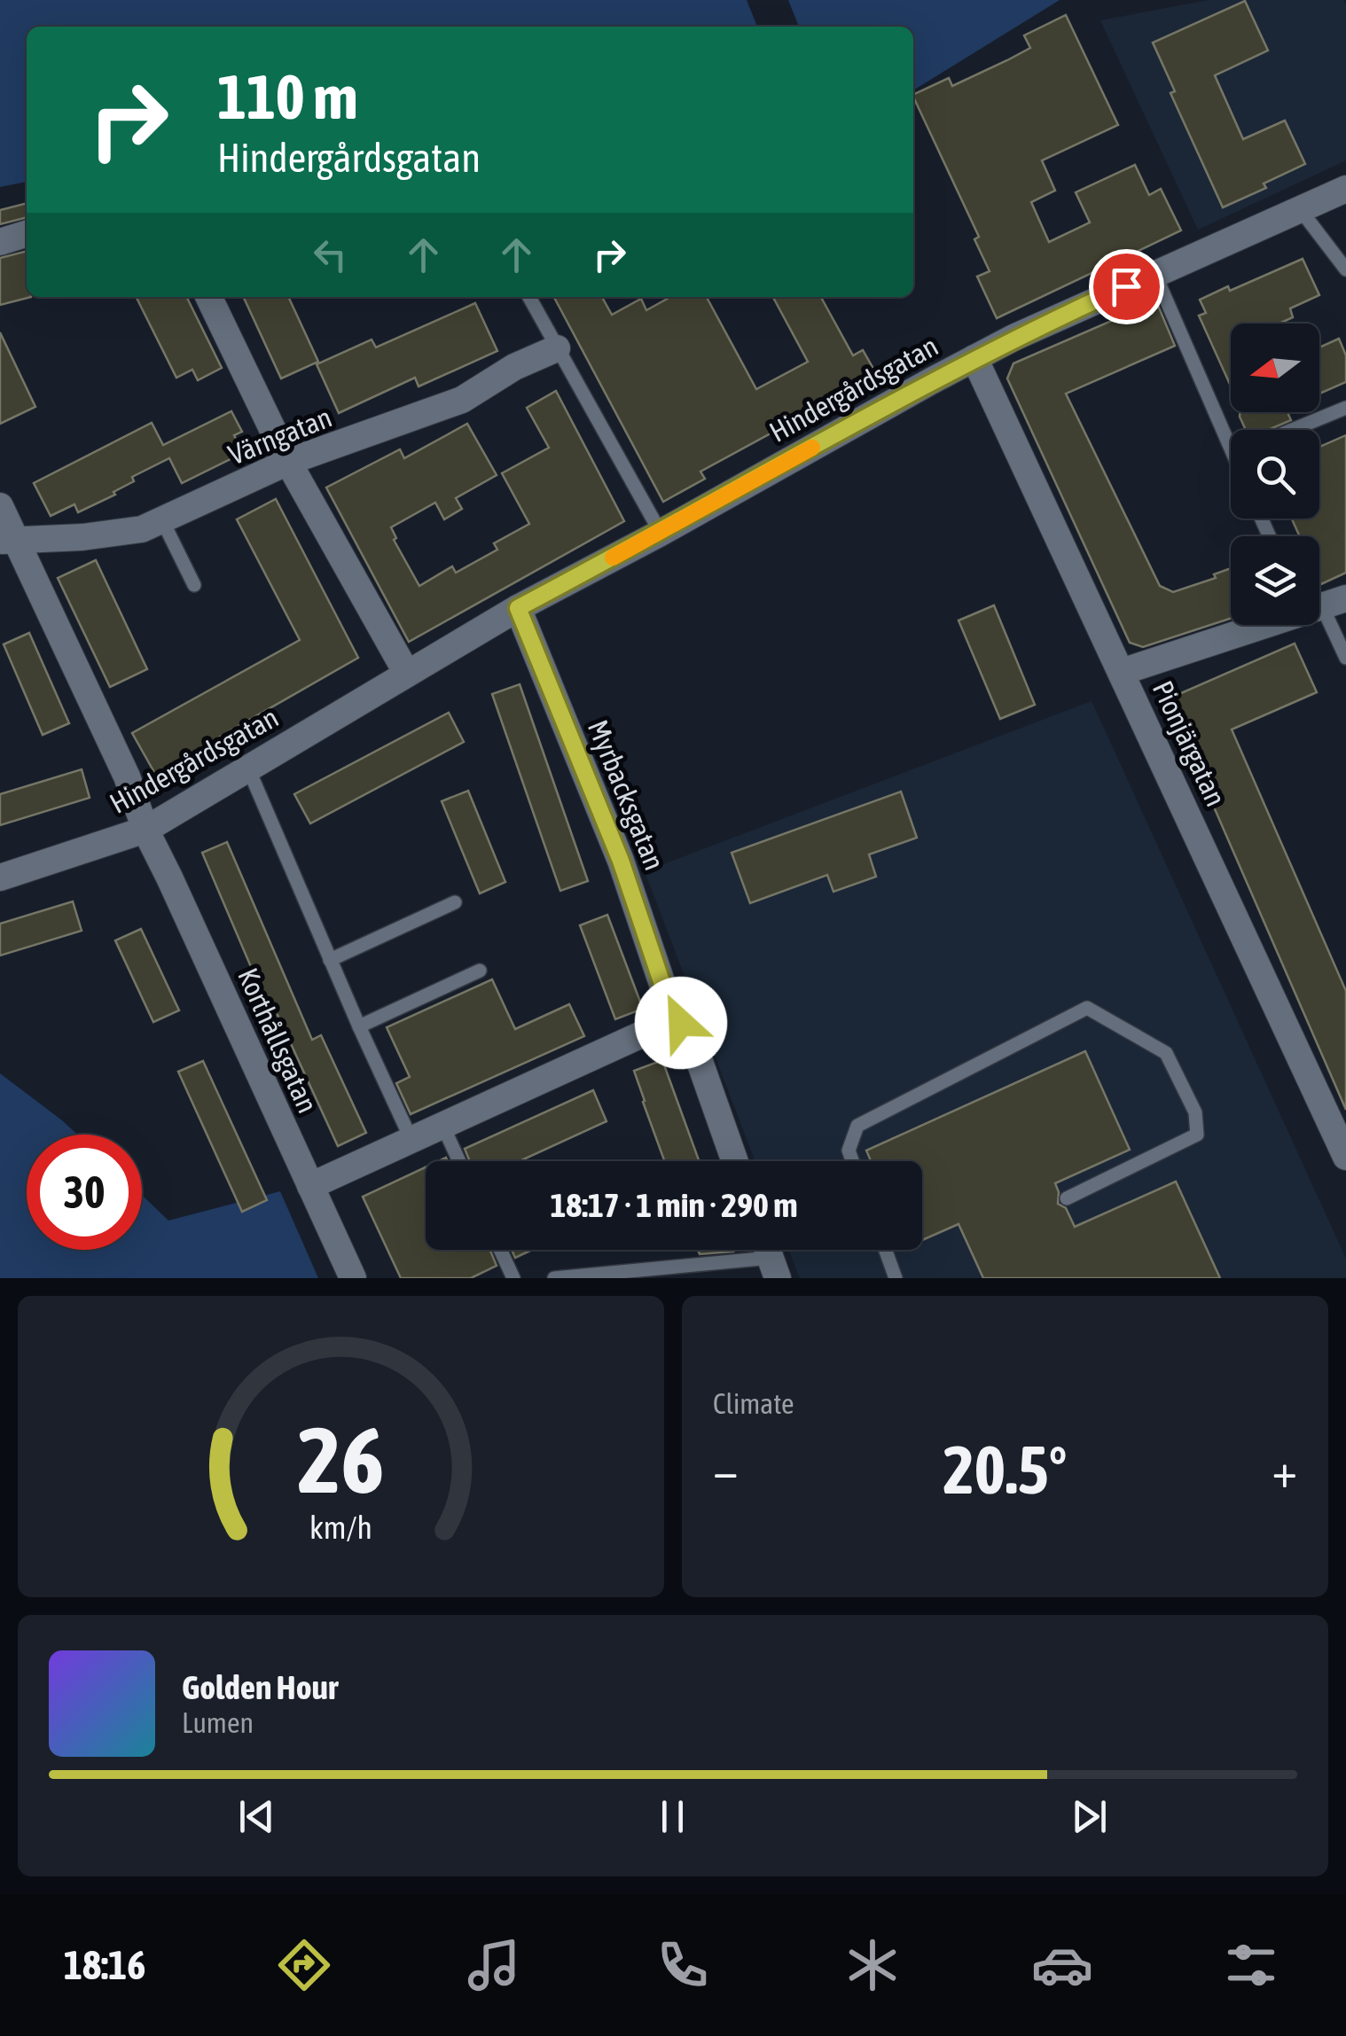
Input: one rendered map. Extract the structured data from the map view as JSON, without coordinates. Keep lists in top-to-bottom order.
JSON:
{
  "streets": {
    "street": [
      "Hindergårdsgatan",
      "Värngatan",
      "Pionjärgatan",
      "Myrbacksgatan",
      "Korthållsgatan"
    ]
  },
  "crossings": [
    ["Hindergårdsgatan", "Pionjärgatan"],
    ["Hindergårdsgatan", "Myrbacksgatan"],
    ["Hindergårdsgatan", "Korthållsgatan"]
  ],
  "north": "left",
  "page": {
    "turn": ["110 m", "Hindergårdsgatan"],
    "limit": "30",
    "trip": "18:17 · 1 min · 290 m",
    "tile": "Climate",
    "heat": ["−", "20.5°", "+"],
    "song": ["Golden Hour", "Lumen"],
    "tabs": "18:16",
    "gauge": ["26", "km/h"]
  }
}
